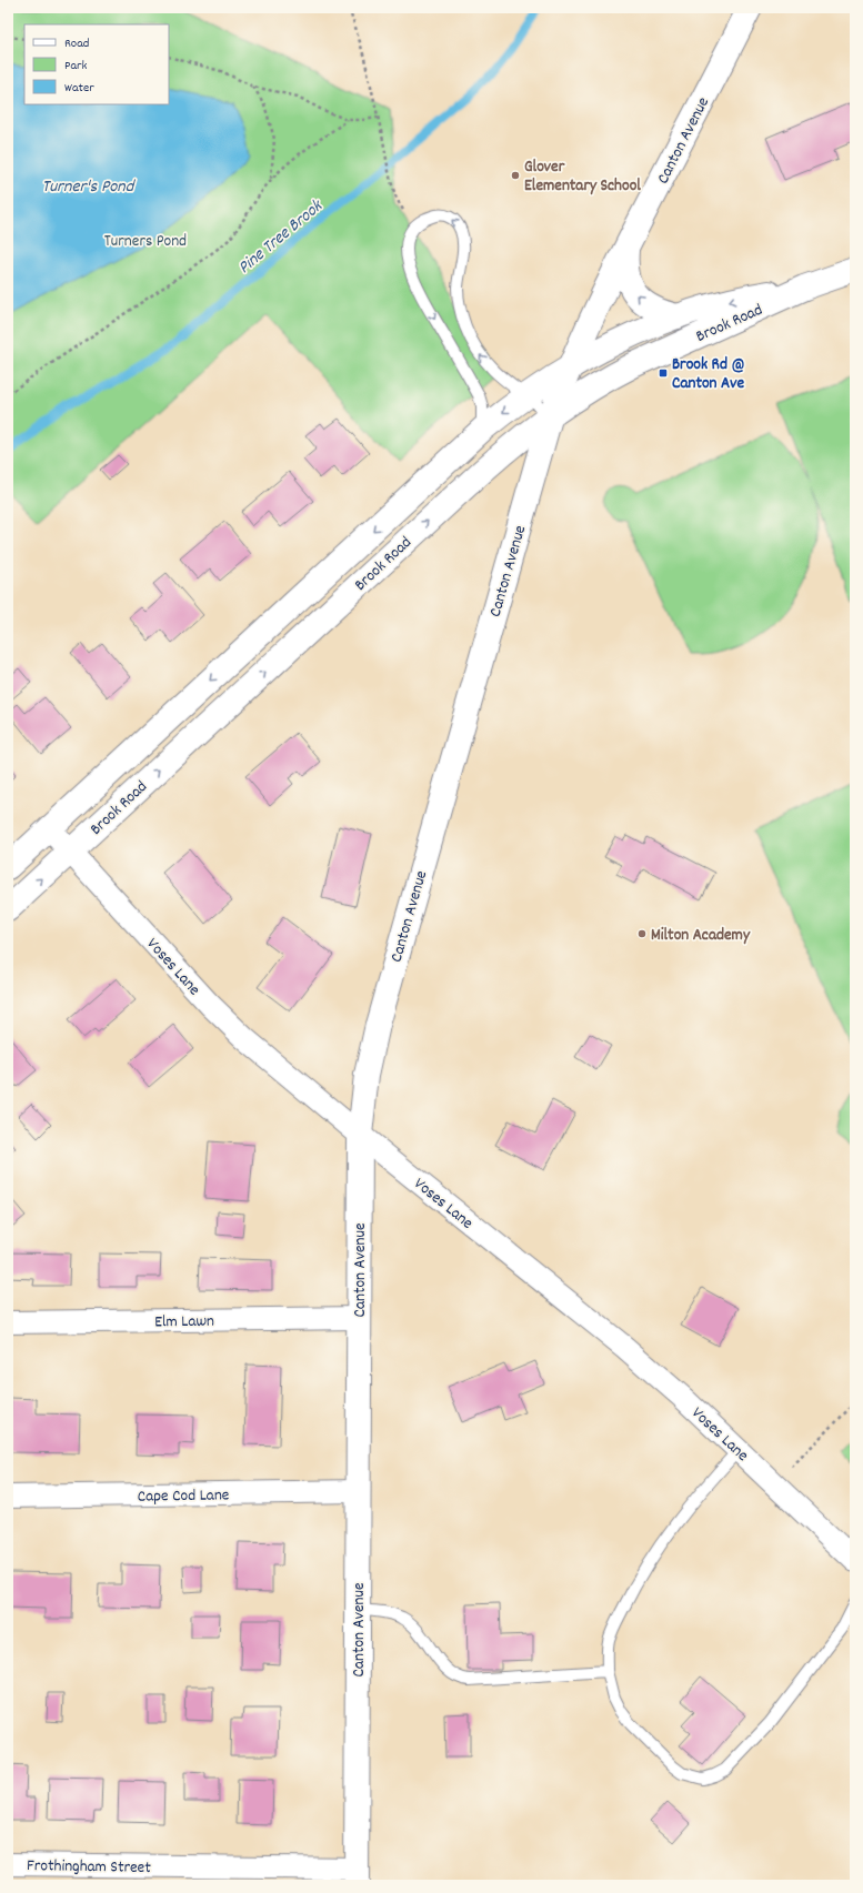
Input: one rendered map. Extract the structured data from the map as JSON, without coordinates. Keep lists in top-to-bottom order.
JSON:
{
  "streets": {
    "main road": ["Canton Avenue", "Brook Road"],
    "street": [
      "Voses Lane",
      "Elm Lawn",
      "Cape Cod Lane",
      "Frothingham Street"
    ]
  },
  "crossings": [
    ["Canton Avenue", "Brook Road"],
    ["Canton Avenue", "Voses Lane"],
    ["Canton Avenue", "Elm Lawn"],
    ["Canton Avenue", "Cape Cod Lane"],
    ["Canton Avenue", "Frothingham Street"],
    ["Brook Road", "Voses Lane"]
  ],
  "water": ["Turner's Pond", "Pine Tree Brook"],
  "parks": ["Turners Pond"],
  "places": {
    "other": ["Glover Elementary School", "Milton Academy"],
    "transit": ["Brook Rd @ Canton Ave"]
  },
  "legend": ["Road", "Park", "Water"]
}
